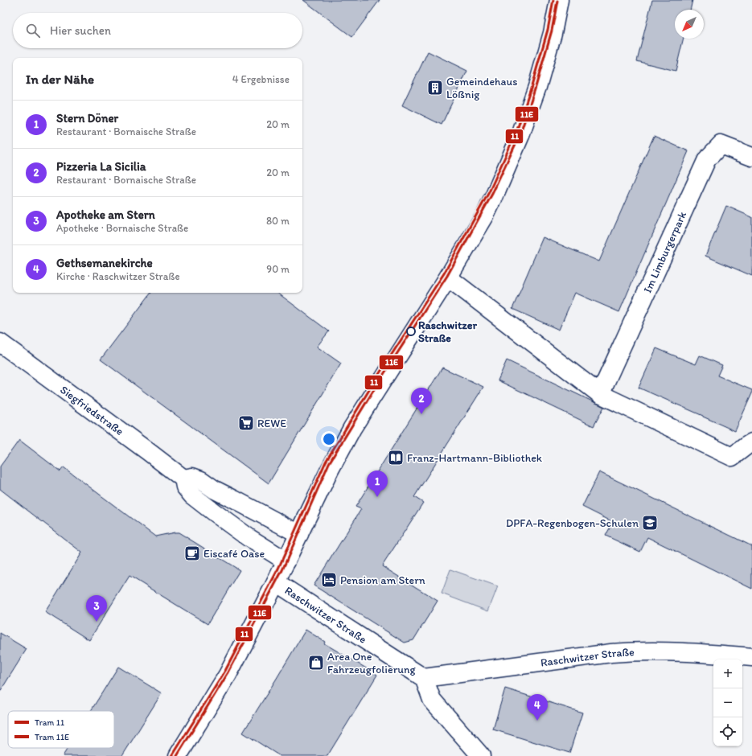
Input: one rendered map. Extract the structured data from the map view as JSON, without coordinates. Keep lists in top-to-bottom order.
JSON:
{
  "streets": {
    "main road": ["Im Limburgerpark", "Siegfriedstraße", "Raschwitzer Straße"]
  },
  "places": {
    "building": ["Gemeindehaus Lößnig"],
    "other": ["Raschwitzer Straße"],
    "supermarket": ["REWE"],
    "library": ["Franz-Hartmann-Bibliothek"],
    "school or university": ["DPFA-Regenbogen-Schulen"],
    "cafe": ["Eiscafé Oase"],
    "hotel": ["Pension am Stern"],
    "shop": ["Area One Fahrzeugfolierung"]
  },
  "lines": ["tram line 11", "tram line 11E"],
  "legend": ["Tram 11", "Tram 11E"],
  "north": "bottom left",
  "page": {
    "search": "Hier suchen",
    "heading": ["In der Nähe", "4 Ergebnisse"],
    "list": [
      {
        "mark": "1",
        "name": "Stern Döner",
        "note": "Restaurant · Bornaische Straße",
        "value": "20 m"
      },
      {
        "mark": "2",
        "name": "Pizzeria La Sicilia",
        "note": "Restaurant · Bornaische Straße",
        "value": "20 m"
      },
      {
        "mark": "3",
        "name": "Apotheke am Stern",
        "note": "Apotheke · Bornaische Straße",
        "value": "80 m"
      },
      {
        "mark": "4",
        "name": "Gethsemanekirche",
        "note": "Kirche · Raschwitzer Straße",
        "value": "90 m"
      }
    ],
    "pins": [
      "2",
      "1",
      "3",
      "4"
    ],
    "map_buttons": ["+", "−"]
  }
}
